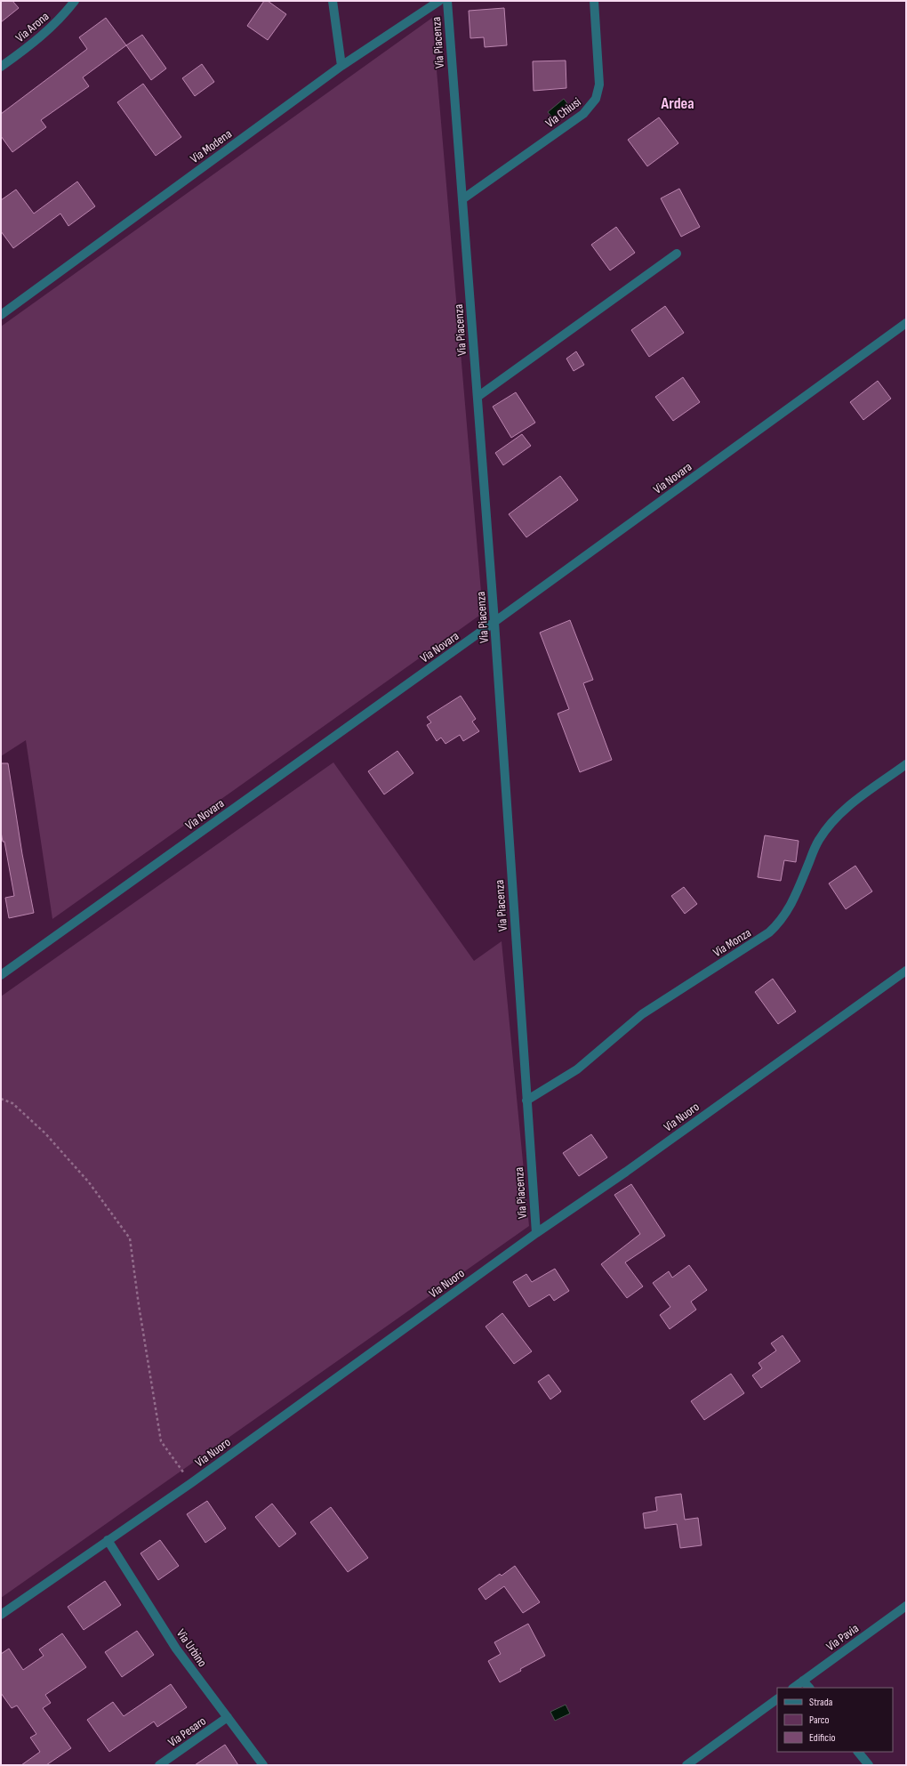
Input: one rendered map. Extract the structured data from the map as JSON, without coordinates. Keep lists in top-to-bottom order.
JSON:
{
  "streets": {
    "street": [
      "Via Arona",
      "Via Piacenza",
      "Via Chiusi",
      "Via Modena",
      "Via Novara",
      "Via Monza",
      "Via Nuoro",
      "Via Pavia",
      "Via Urbino",
      "Via Pesaro"
    ]
  },
  "crossings": [
    ["Via Piacenza", "Via Chiusi"],
    ["Via Piacenza", "Via Novara"],
    ["Via Piacenza", "Via Monza"],
    ["Via Piacenza", "Via Nuoro"],
    ["Via Nuoro", "Via Urbino"],
    ["Via Urbino", "Via Pesaro"]
  ],
  "districts": ["Ardea"],
  "legend": ["Strada", "Parco", "Edificio"]
}
